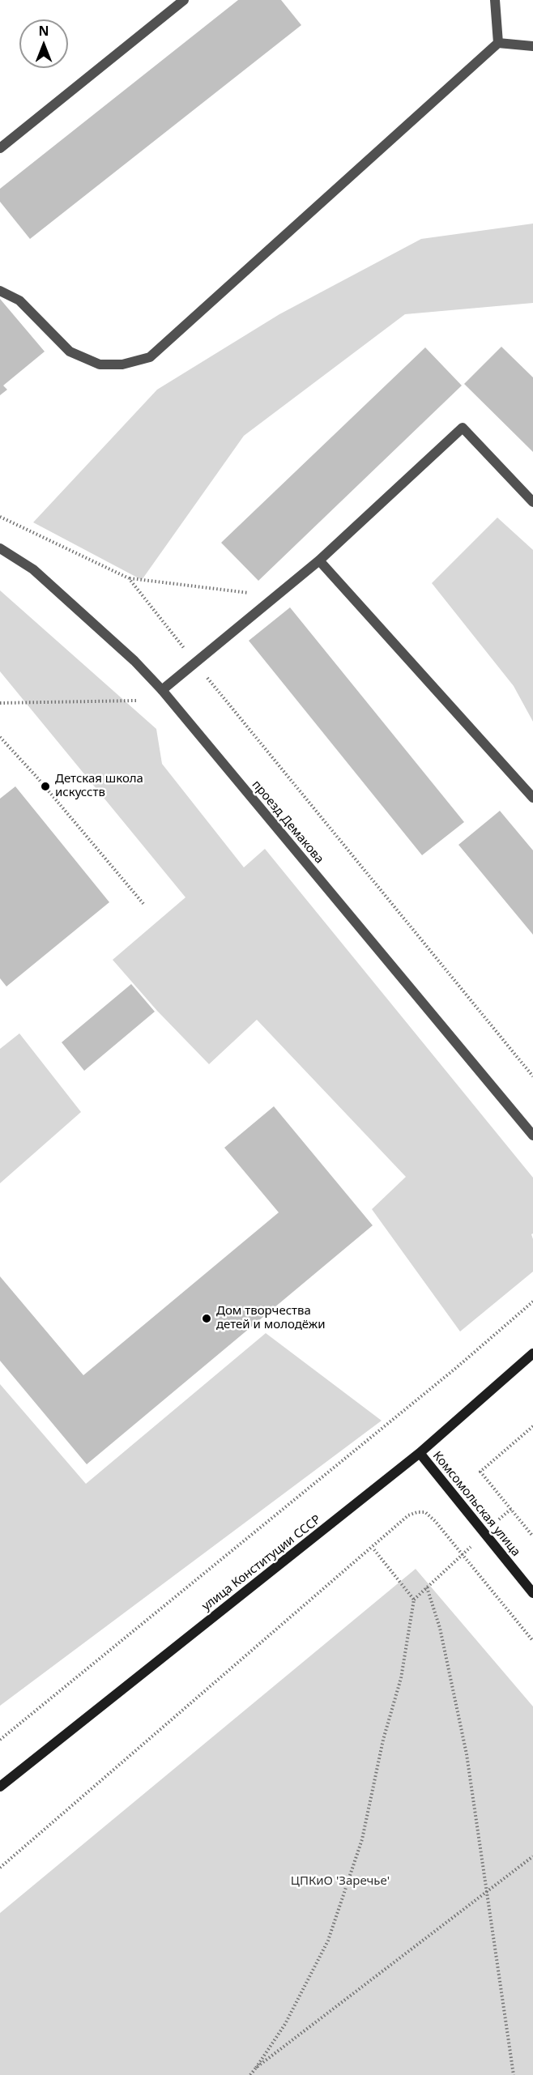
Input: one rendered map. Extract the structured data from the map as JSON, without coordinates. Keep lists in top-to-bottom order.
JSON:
{
  "streets": {
    "street": ["проезд Демакова", "Комсомольская улица", "улица Конституции СССР"]
  },
  "crossings": [
    ["Комсомольская улица", "улица Конституции СССР"]
  ],
  "parks": ["ЦПКиО 'Заречье'"],
  "places": ["Детская школа искусств", "Дом творчества детей и молодёжи"],
  "north": "top"
}
